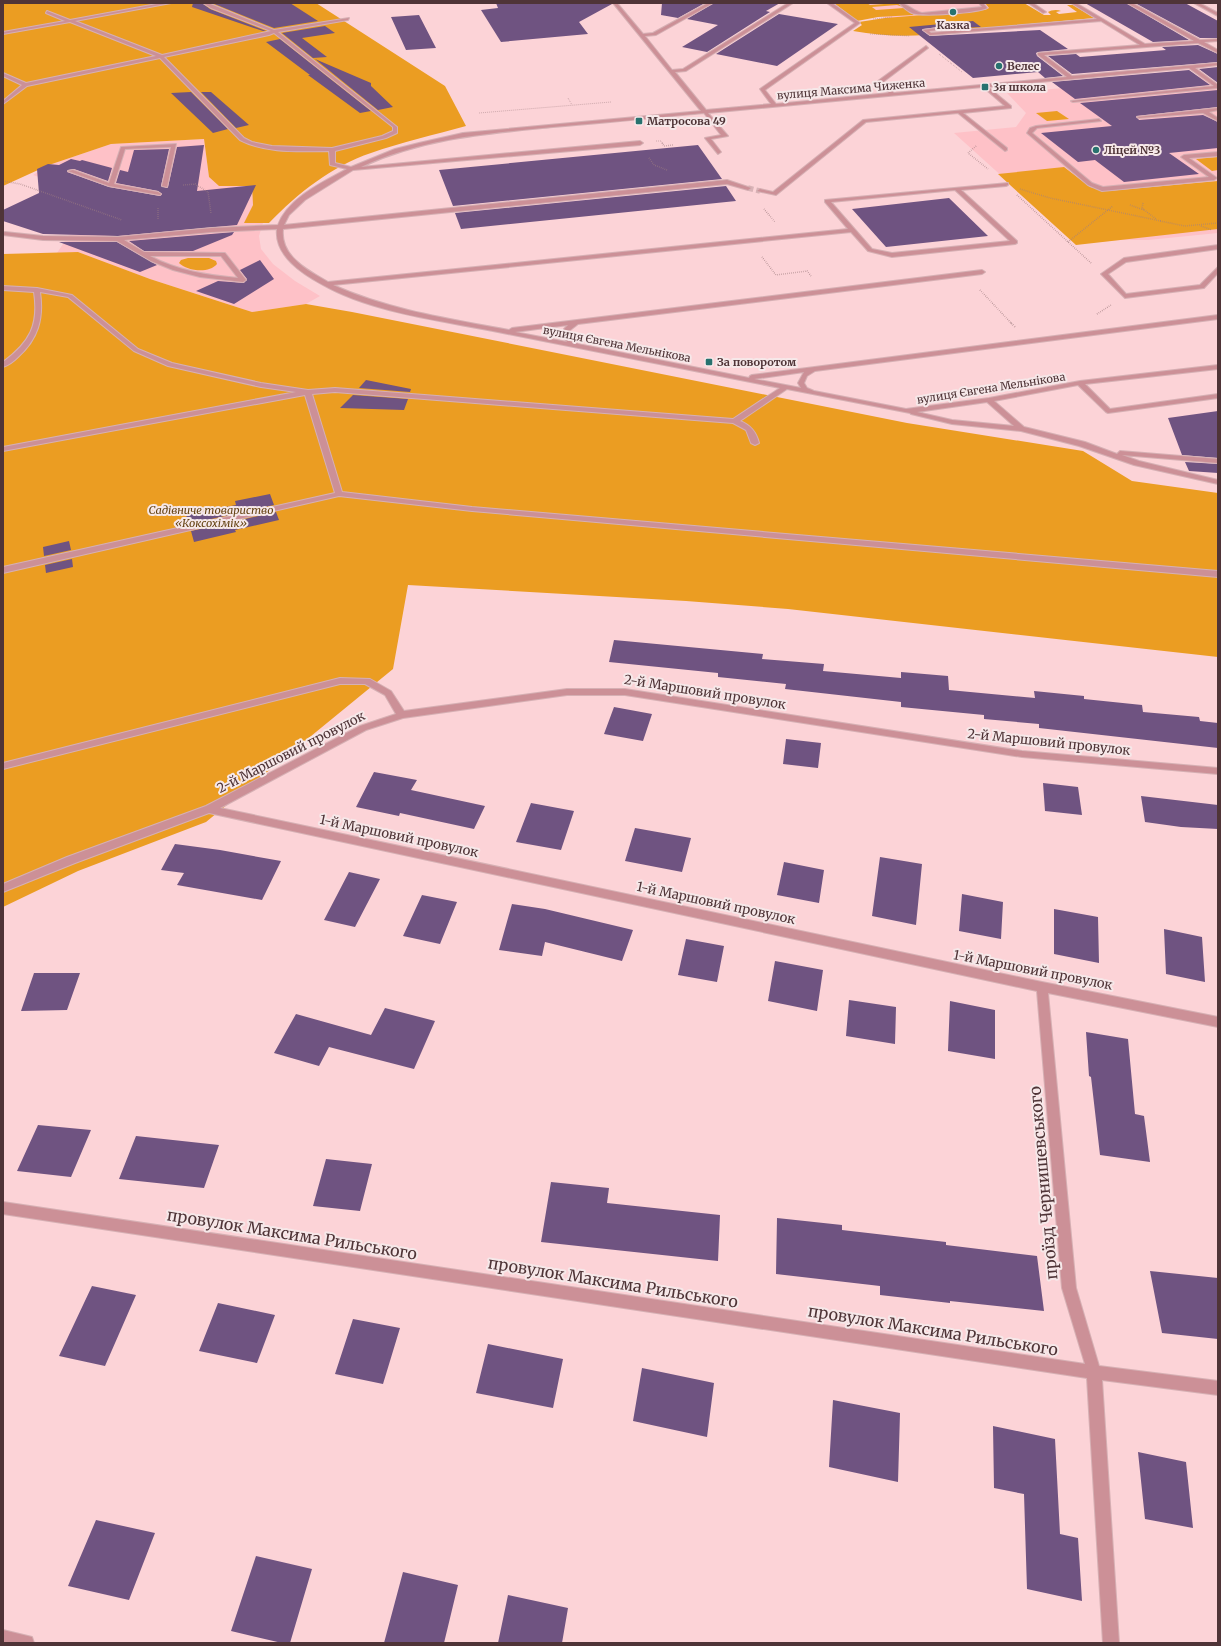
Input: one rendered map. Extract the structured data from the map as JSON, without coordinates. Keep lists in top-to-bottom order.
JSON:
{
  "streets": {
    "street": [
      "вулиця Максима Чиженка",
      "вулиця Євгена Мельнікова",
      "2-й Маршовий провулок",
      "1-й Маршовий провулок",
      "проїзд Чернишевського",
      "провулок Максима Рильського"
    ]
  },
  "crossings": [
    ["2-й Маршовий провулок", "1-й Маршовий провулок"],
    ["1-й Маршовий провулок", "проїзд Чернишевського"],
    ["проїзд Чернишевського", "провулок Максима Рильського"]
  ],
  "parks": ["Садівниче товариство «Коксохімік»"],
  "places": {
    "other": ["Казка", "Велес", "Ліцей №3"],
    "transit": ["3я школа", "Матросова 49", "За поворотом"]
  }
}
